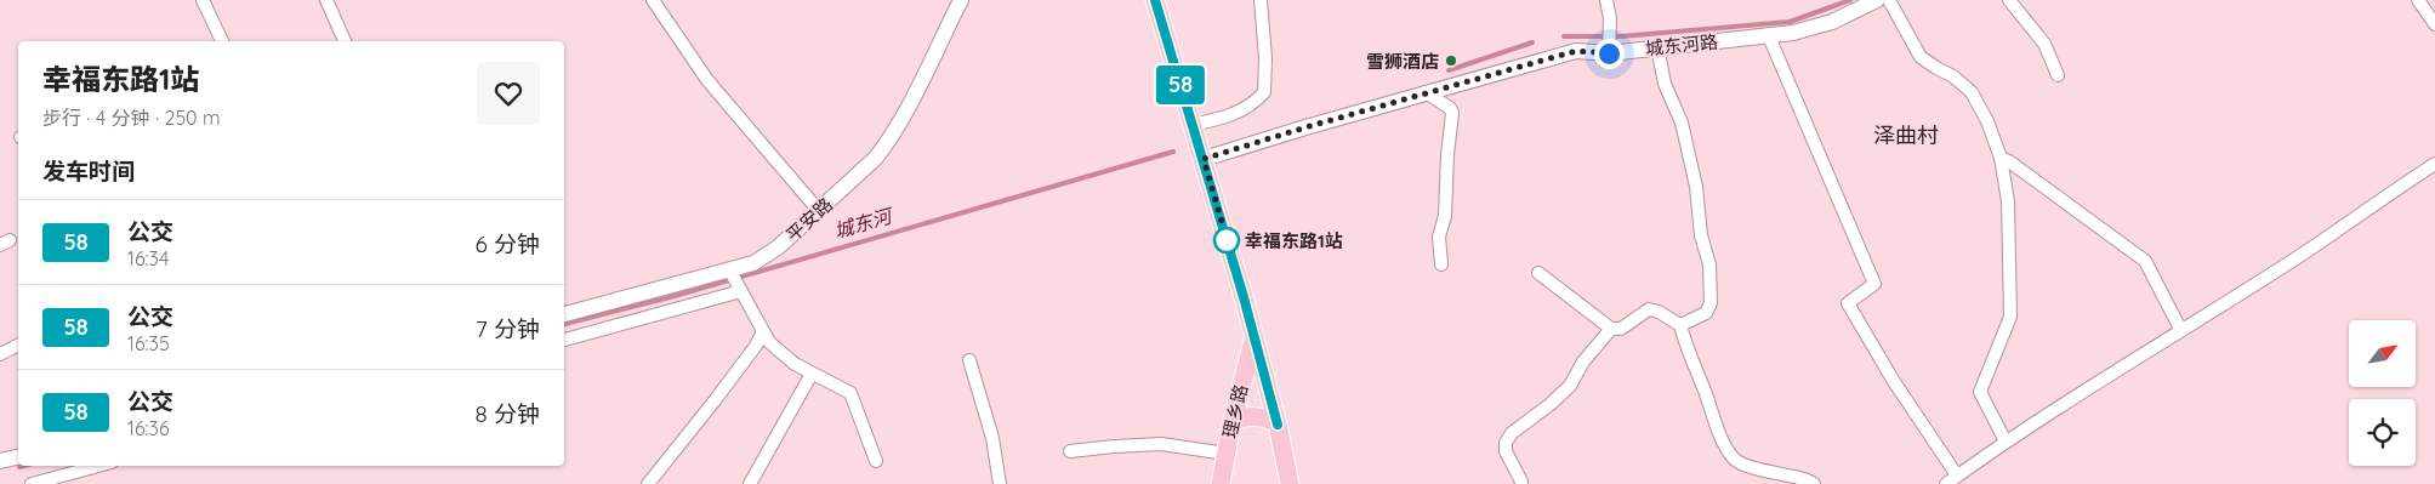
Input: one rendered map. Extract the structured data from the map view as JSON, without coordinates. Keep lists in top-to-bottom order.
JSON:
{
  "streets": {
    "main road": ["理乡路"],
    "street": ["城东河路", "平安路"]
  },
  "districts": ["泽曲村"],
  "water": ["城东河"],
  "places": ["雪狮酒店", "幸福东路1站"],
  "lines": ["bus line 58"],
  "north": "top right",
  "page": {
    "on_map": "58",
    "heading": [
      ["幸福东路1站", "步行 · 4 分钟 · 250 m"],
      "发车时间"
    ],
    "list": [
      {
        "mark": "58",
        "name": "公交",
        "note": "16:34",
        "value": "6 分钟"
      },
      {
        "mark": "58",
        "name": "公交",
        "note": "16:35",
        "value": "7 分钟"
      },
      {
        "mark": "58",
        "name": "公交",
        "note": "16:36",
        "value": "8 分钟"
      }
    ]
  }
}
